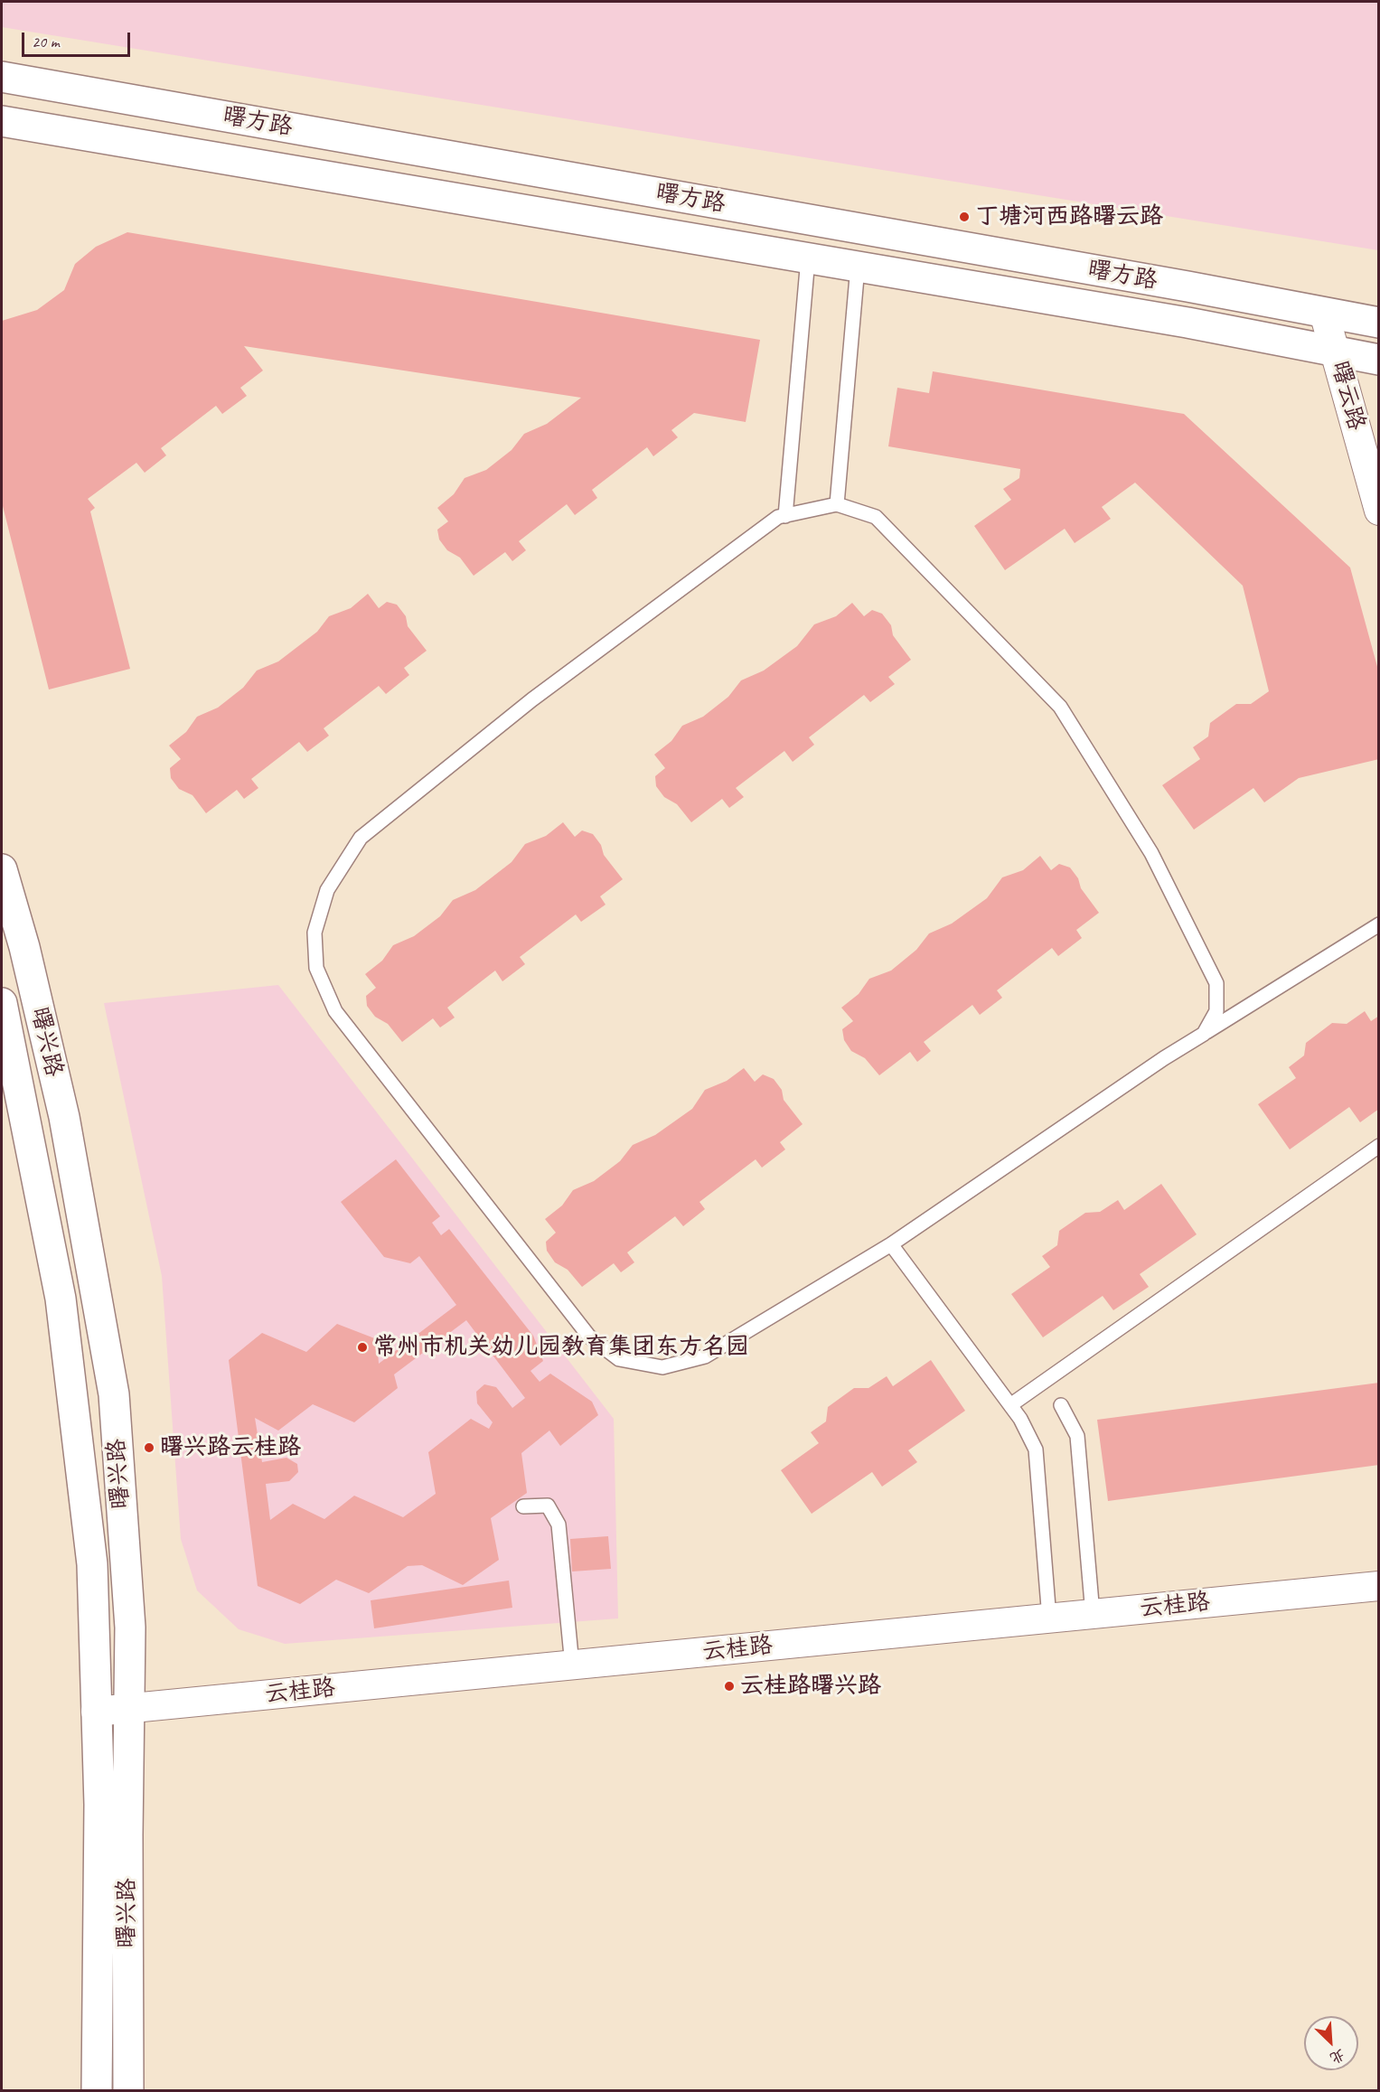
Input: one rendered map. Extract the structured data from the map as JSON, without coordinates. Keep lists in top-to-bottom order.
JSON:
{
  "streets": {
    "street": [
      "曙方路",
      "曙云路",
      "曙兴路",
      "云桂路"
    ]
  },
  "crossings": [
    ["曙方路", "曙云路"],
    ["曙兴路", "云桂路"]
  ],
  "places": [
    "丁塘河西路曙云路",
    "常州市机关幼儿园教育集团东方名园",
    "曙兴路云桂路",
    "云桂路曙兴路"
  ],
  "scale_bar": "20 m",
  "north": "bottom right"
}
